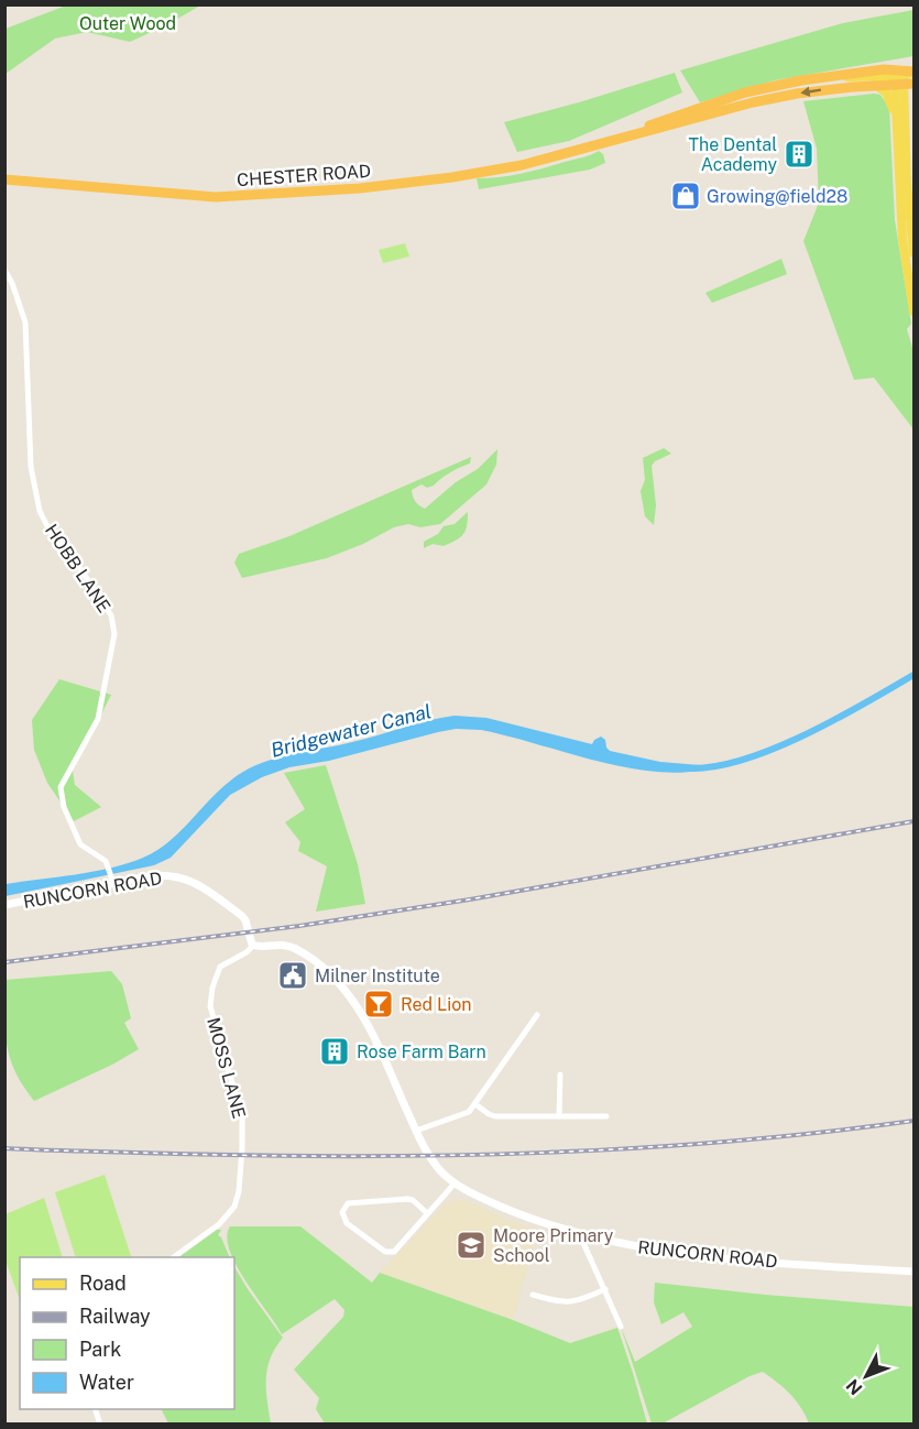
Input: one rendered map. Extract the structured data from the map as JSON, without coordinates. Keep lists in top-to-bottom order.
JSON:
{
  "streets": {
    "highway": ["CHESTER ROAD"],
    "street": ["HOBB LANE", "RUNCORN ROAD", "MOSS LANE"]
  },
  "crossings": [
    ["HOBB LANE", "RUNCORN ROAD"],
    ["RUNCORN ROAD", "MOSS LANE"]
  ],
  "water": ["Bridgewater Canal"],
  "parks": ["Outer Wood"],
  "places": {
    "building": ["The Dental Academy", "Rose Farm Barn"],
    "shop": ["Growing@field28"],
    "public building": ["Milner Institute"],
    "bar": ["Red Lion"],
    "school or university": ["Moore Primary School"]
  },
  "legend": [
    "Road",
    "Railway",
    "Park",
    "Water"
  ],
  "north": "bottom left"
}
